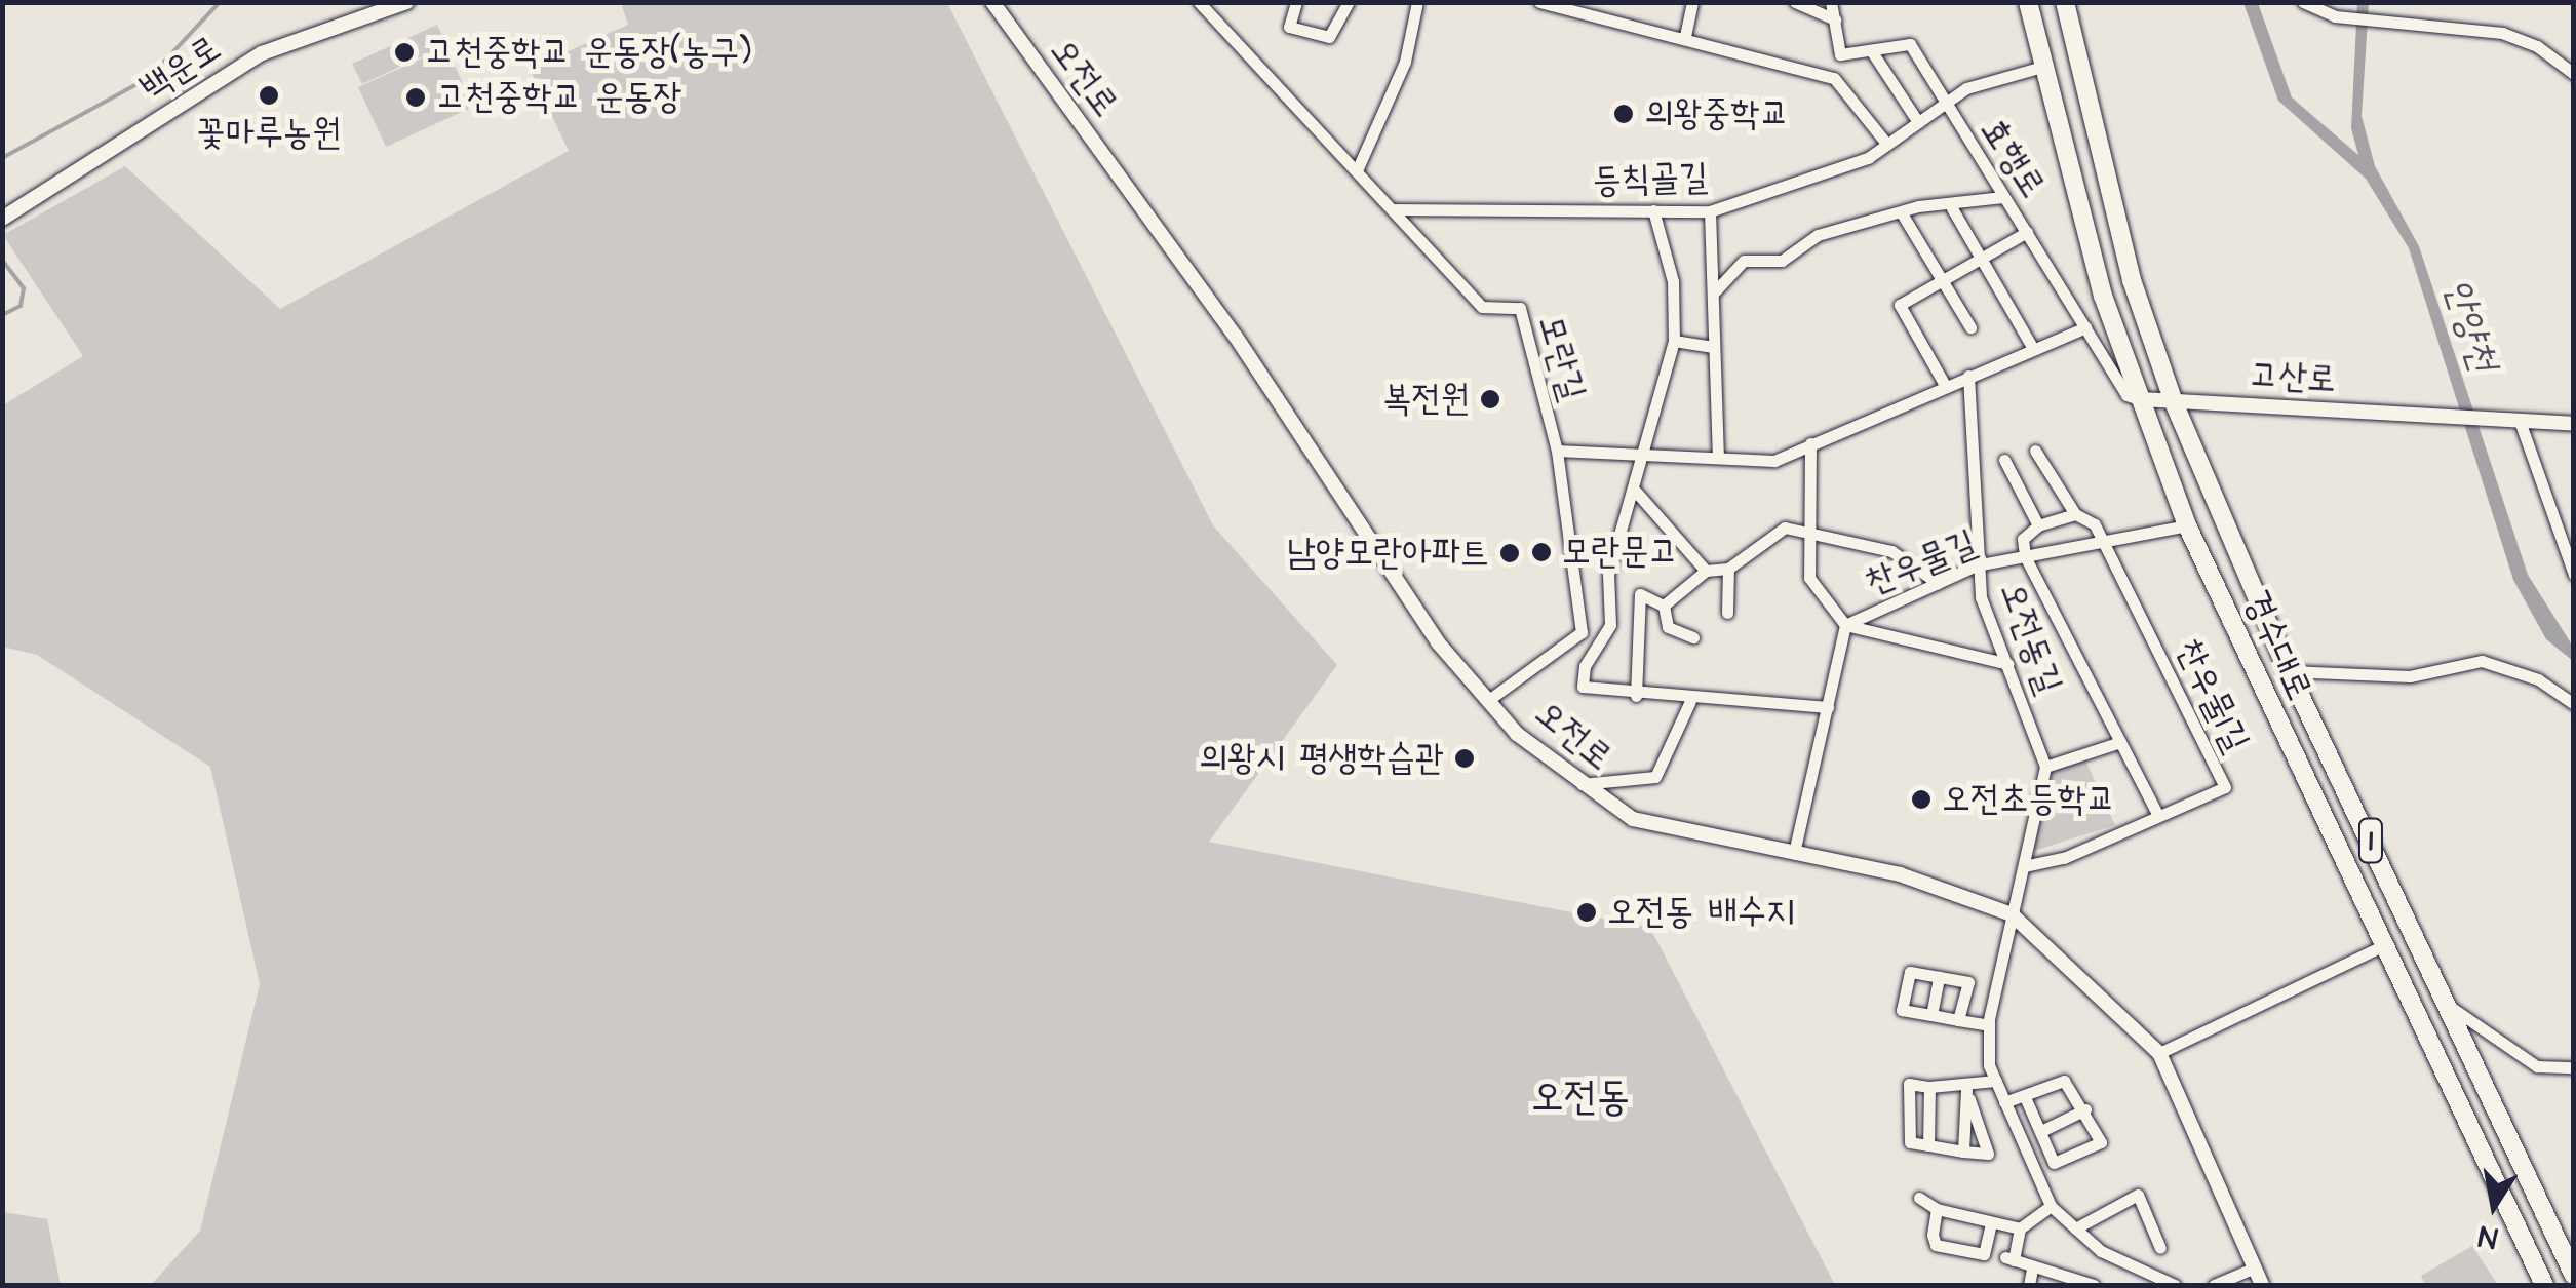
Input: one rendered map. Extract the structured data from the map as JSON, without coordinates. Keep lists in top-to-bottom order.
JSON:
{
  "streets": {
    "main road": ["경수대로", "1"],
    "street": [
      "백운로",
      "오전로",
      "효행로",
      "등칙골길",
      "모란길",
      "고산로",
      "찬우물길",
      "오전동길",
      "찬우물1길"
    ]
  },
  "crossings": [
    ["오전로", "모란길"],
    ["오전로", "찬우물길"],
    ["효행로", "등칙골길"],
    ["효행로", "고산로"],
    ["효행로", "경수대로"],
    ["등칙골길", "모란길"],
    ["등칙골길", "경수대로"],
    ["고산로", "경수대로"],
    ["찬우물길", "오전동길"],
    ["찬우물길", "경수대로"],
    ["찬우물길", "찬우물1길"]
  ],
  "districts": ["오전동"],
  "water": ["안양천"],
  "places": [
    "고천중학교 운동장(농구)",
    "꽃마루농원",
    "고천중학교 운동장",
    "의왕중학교",
    "복전원",
    "모란문고",
    "남양모란아파트",
    "의왕시 평생학습관",
    "오전초등학교",
    "오전동 배수지"
  ],
  "north": "bottom"
}
